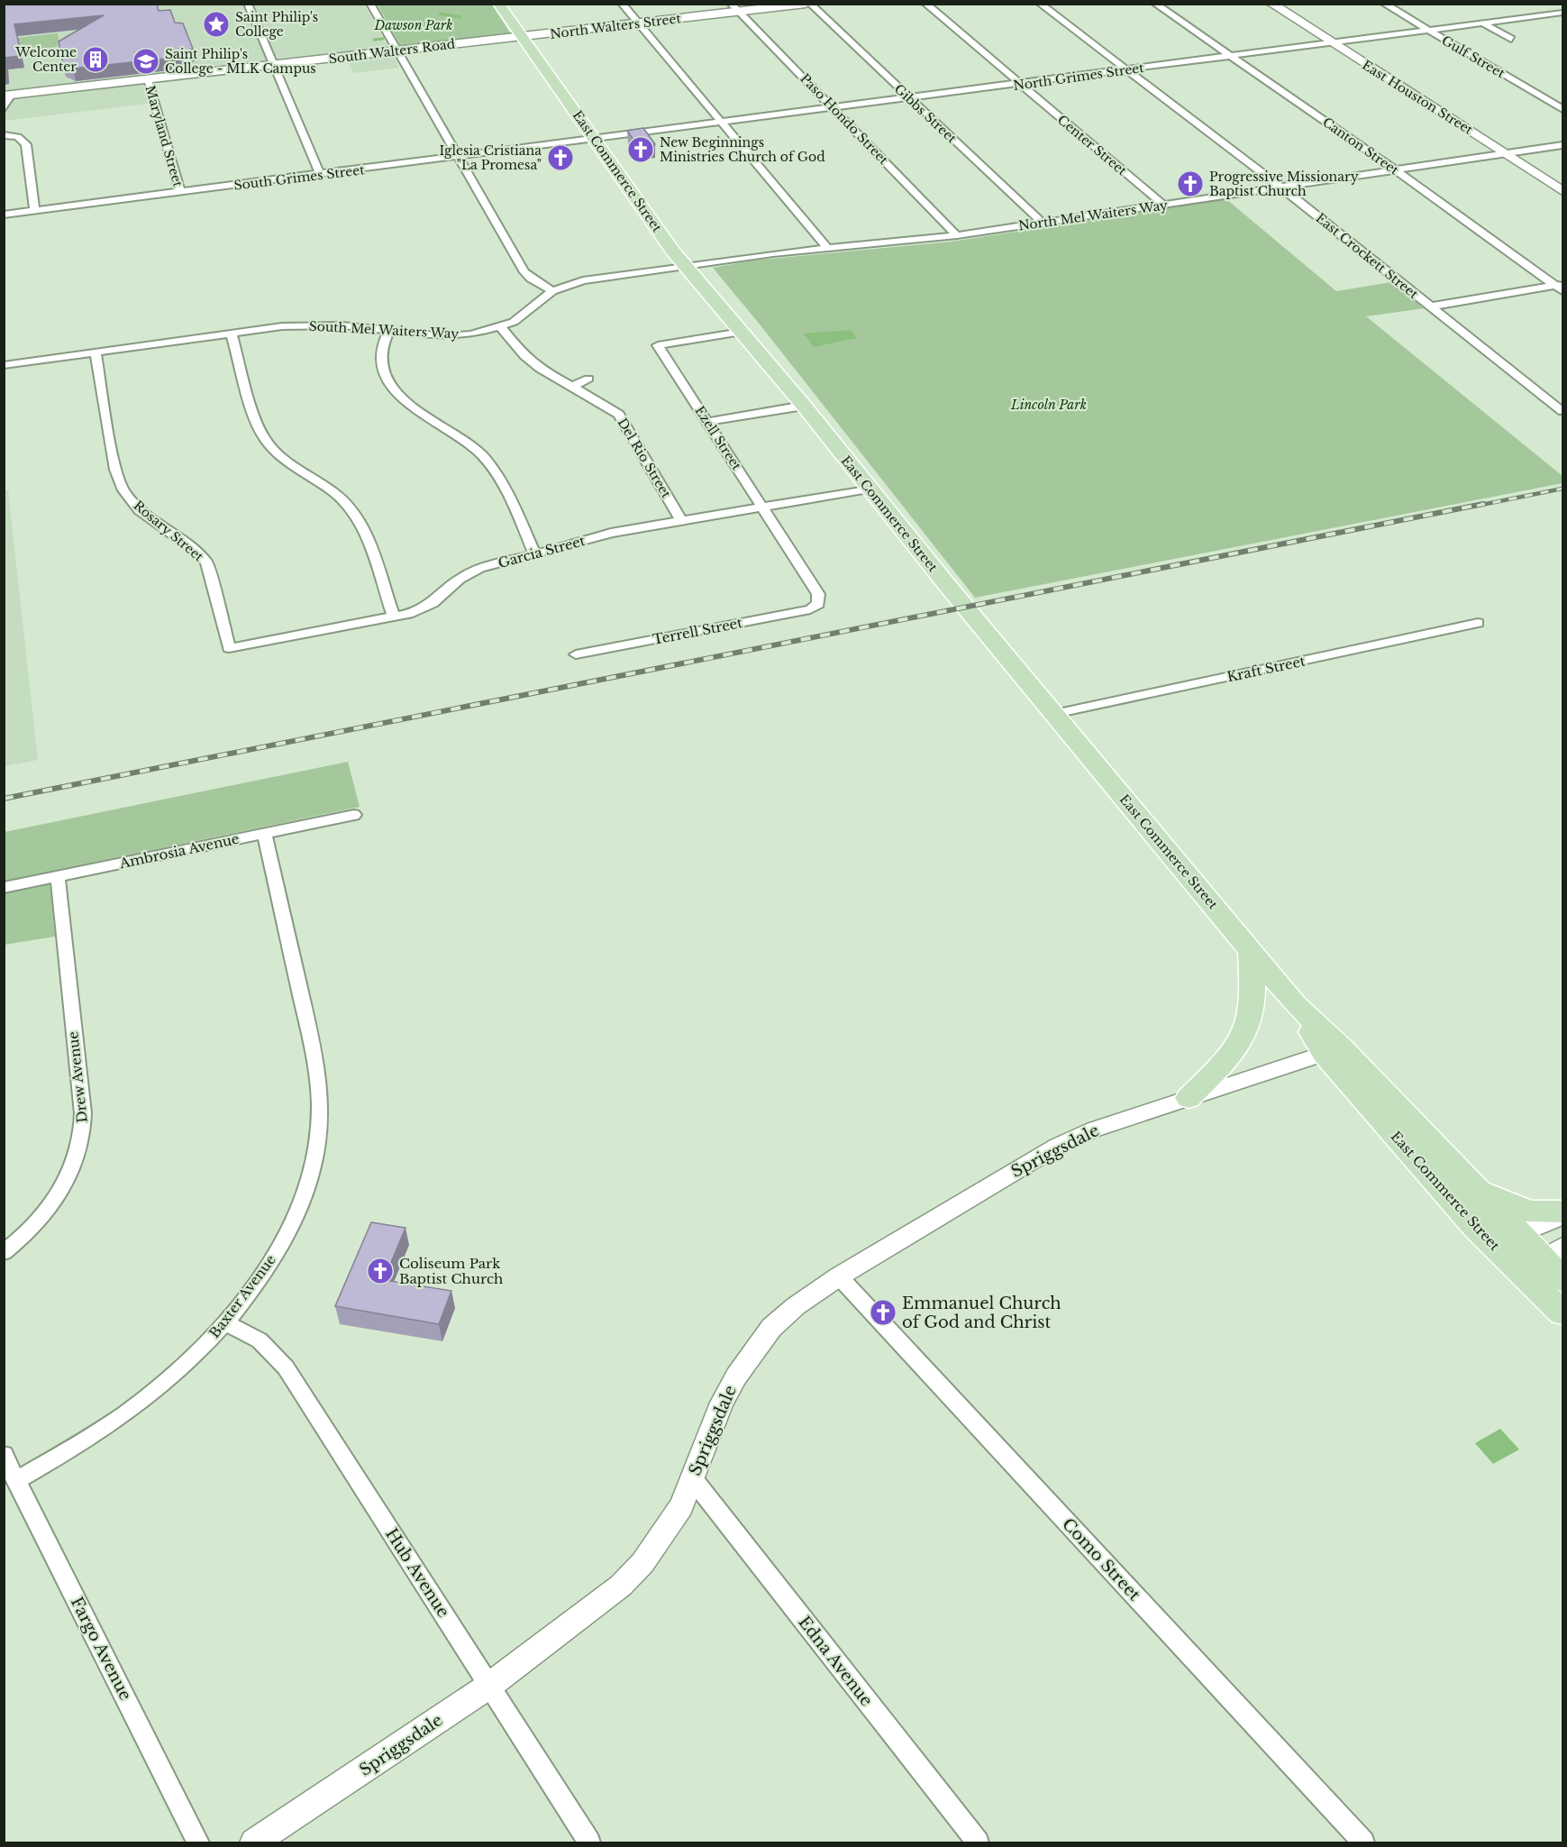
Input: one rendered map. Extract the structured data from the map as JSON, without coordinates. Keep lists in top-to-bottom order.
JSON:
{
  "streets": {
    "main road": [
      "North Walters Street",
      "South Walters Road",
      "East Houston Street",
      "East Commerce Street"
    ],
    "street": [
      "Gulf Street",
      "North Grimes Street",
      "Gibbs Street",
      "Paso Hondo Street",
      "Maryland Street",
      "Center Street",
      "Canton Street",
      "South Grimes Street",
      "North Mel Waiters Way",
      "East Crockett Street",
      "South Mel Waiters Way",
      "Ezell Street",
      "Del Rio Street",
      "Rosary Street",
      "Garcia Street",
      "Terrell Street",
      "Kraft Street",
      "Ambrosia Avenue",
      "Drew Avenue",
      "Spriggsdale",
      "Baxter Avenue",
      "Como Street",
      "Hub Avenue",
      "Fargo Avenue",
      "Edna Avenue"
    ]
  },
  "crossings": [
    ["North Walters Street", "South Walters Road"],
    ["North Walters Street", "Paso Hondo Street"],
    ["North Walters Street", "East Commerce Street"],
    ["South Walters Road", "Maryland Street"],
    ["South Walters Road", "East Commerce Street"],
    ["Gulf Street", "North Grimes Street"],
    ["North Grimes Street", "East Houston Street"],
    ["North Grimes Street", "Gibbs Street"],
    ["North Grimes Street", "Paso Hondo Street"],
    ["North Grimes Street", "Center Street"],
    ["North Grimes Street", "Canton Street"],
    ["North Grimes Street", "East Commerce Street"],
    ["North Grimes Street", "South Grimes Street"],
    ["North Grimes Street", "East Crockett Street"],
    ["East Houston Street", "North Mel Waiters Way"],
    ["Gibbs Street", "North Mel Waiters Way"],
    ["Paso Hondo Street", "North Mel Waiters Way"],
    ["Maryland Street", "South Grimes Street"],
    ["Center Street", "North Mel Waiters Way"],
    ["Canton Street", "North Mel Waiters Way"],
    ["East Commerce Street", "South Grimes Street"],
    ["East Commerce Street", "North Mel Waiters Way"],
    ["East Commerce Street", "South Mel Waiters Way"],
    ["East Commerce Street", "Ezell Street"],
    ["East Commerce Street", "Garcia Street"],
    ["East Commerce Street", "Kraft Street"],
    ["East Commerce Street", "Spriggsdale"],
    ["North Mel Waiters Way", "East Crockett Street"],
    ["North Mel Waiters Way", "South Mel Waiters Way"],
    ["South Mel Waiters Way", "Del Rio Street"],
    ["South Mel Waiters Way", "Rosary Street"],
    ["Ezell Street", "Garcia Street"],
    ["Ezell Street", "Terrell Street"],
    ["Del Rio Street", "Garcia Street"],
    ["Rosary Street", "Garcia Street"],
    ["Ambrosia Avenue", "Drew Avenue"],
    ["Ambrosia Avenue", "Baxter Avenue"],
    ["Spriggsdale", "Como Street"],
    ["Spriggsdale", "Hub Avenue"],
    ["Spriggsdale", "Edna Avenue"],
    ["Baxter Avenue", "Hub Avenue"],
    ["Baxter Avenue", "Fargo Avenue"]
  ],
  "parks": ["Dawson Park", "Lincoln Park"],
  "places": {
    "place": ["Saint Philip's College"],
    "building": ["Welcome Center"],
    "school or university": ["Saint Philip's College - MLK Campus"],
    "church": [
      "New Beginnings Ministries Church of God",
      "Iglesia Cristiana \"La Promesa\"",
      "Progressive Missionary Baptist Church",
      "Coliseum Park Baptist Church",
      "Emmanuel Church of God and Christ"
    ]
  }
}
